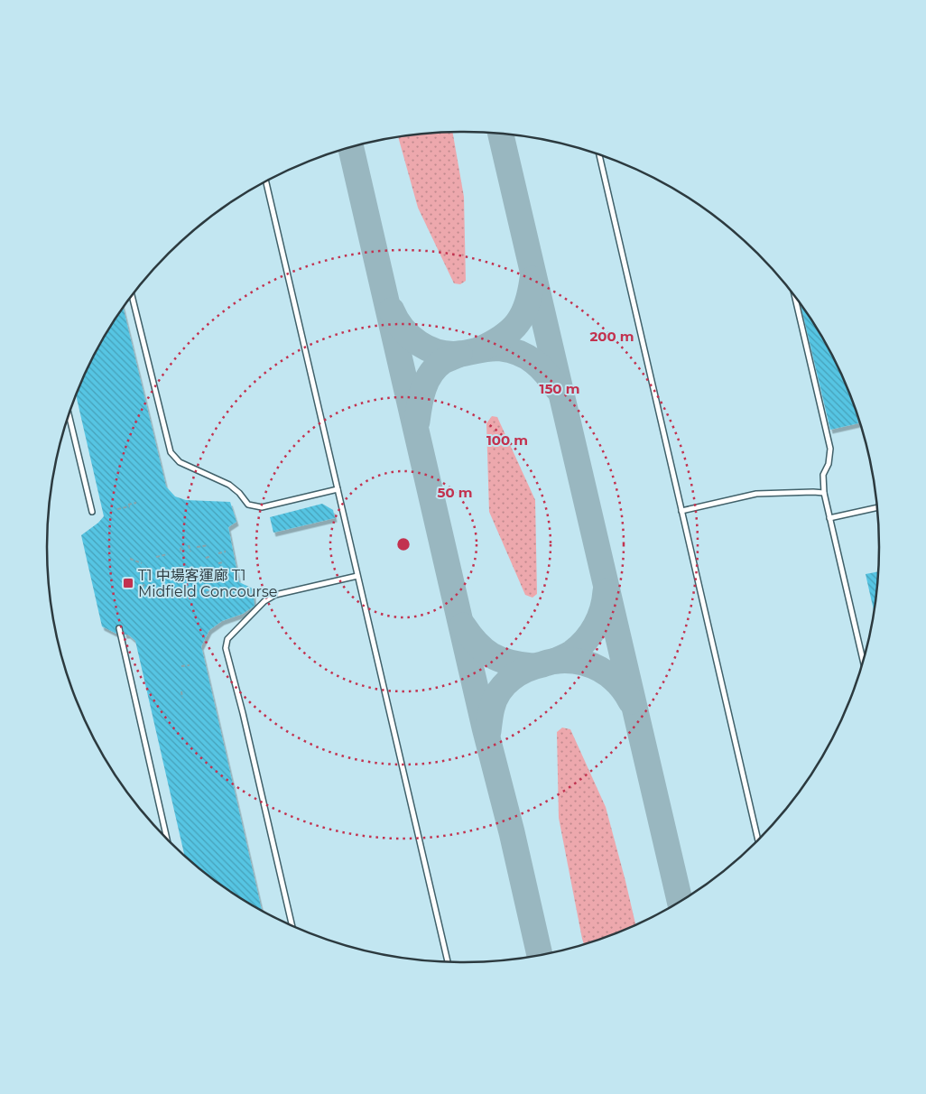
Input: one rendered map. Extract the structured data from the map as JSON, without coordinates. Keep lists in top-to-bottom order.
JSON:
{
  "places": {
    "transit": ["T1 中場客運廊 T1 Midfield Concourse"]
  },
  "rings": [
    "200 m",
    "150 m",
    "100 m",
    "50 m"
  ]
}
